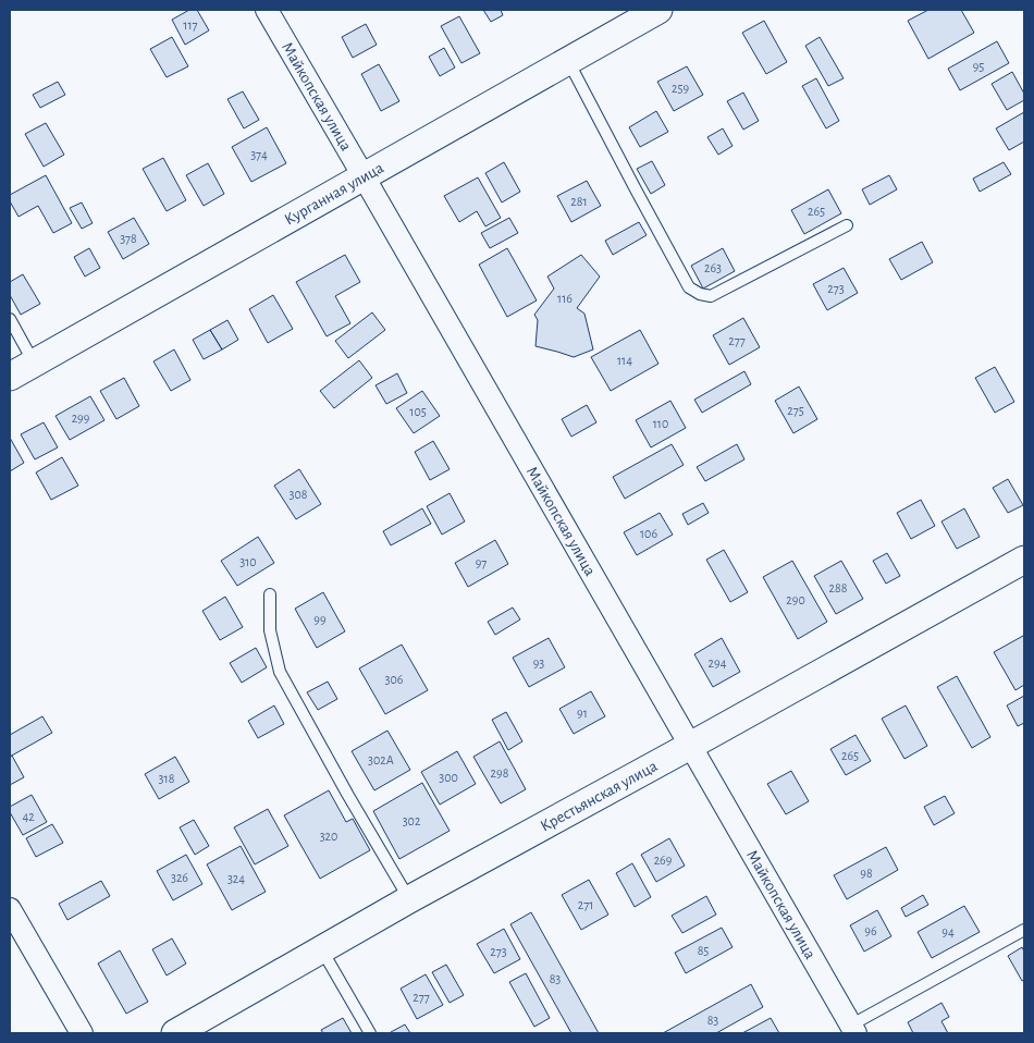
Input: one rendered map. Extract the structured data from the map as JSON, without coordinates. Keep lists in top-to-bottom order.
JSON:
{
  "streets": {
    "street": ["Майкопская улица", "Курганная улица", "Крестьянская улица"]
  },
  "crossings": [
    ["Майкопская улица", "Курганная улица"],
    ["Майкопская улица", "Крестьянская улица"]
  ],
  "house_numbers": [
    "117",
    "95",
    "259",
    "374",
    "281",
    "265",
    "378",
    "263",
    "273",
    "116",
    "277",
    "114",
    "275",
    "105",
    "299",
    "110",
    "308",
    "106",
    "310",
    "97",
    "288",
    "290",
    "99",
    "93",
    "294",
    "306",
    "91",
    "265",
    "302А",
    "298",
    "300",
    "318",
    "42",
    "302",
    "320",
    "269",
    "98",
    "326",
    "324",
    "271",
    "96",
    "94",
    "85",
    "273",
    "83",
    "277",
    "83"
  ]
}
